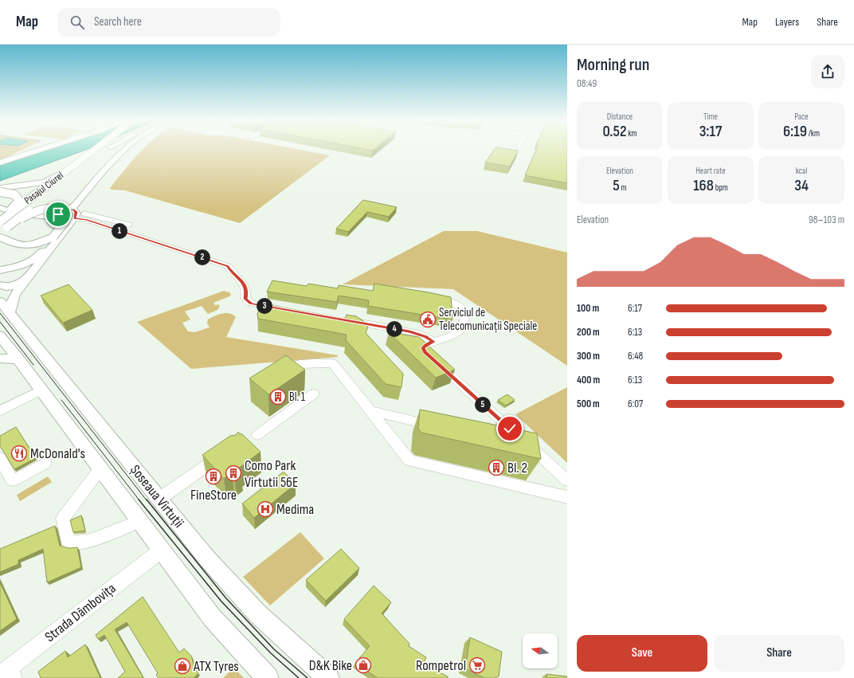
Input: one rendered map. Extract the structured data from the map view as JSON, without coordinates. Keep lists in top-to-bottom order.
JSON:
{
  "streets": {
    "main road": ["Pasajul Ciurel", "Șoseaua Virtuții"],
    "street": ["Strada Dâmbovița"]
  },
  "places": {
    "public building": ["Serviciul de Telecomunicații Speciale"],
    "building": [
      "Bl. 1",
      "Bl. 2",
      "Como Park Virtutii 56E",
      "FineStore"
    ],
    "restaurant": ["McDonald's"],
    "hospital": ["Medima"],
    "shop": ["D&K Bike", "ATX Tyres"],
    "supermarket": ["Rompetrol"]
  },
  "north": "left",
  "page": {
    "header": "Map",
    "search": "Search here",
    "nav": ["Map", "Layers", "Share"],
    "heading": ["Morning run", "08:49"],
    "stats": [
      ["Distance", "0.52 km"],
      ["Time", "3:17"],
      ["Pace", "6:19 /km"],
      ["Elevation", "5 m"],
      ["Heart rate", "168 bpm"],
      ["kcal", "34"]
    ],
    "chart": ["Elevation", "98–103 m"],
    "pins": [
      "1",
      "2",
      "3",
      "4",
      "5"
    ],
    "list": [
      {
        "name": "100 m",
        "note": "6:17"
      },
      {
        "name": "200 m",
        "note": "6:13"
      },
      {
        "name": "300 m",
        "note": "6:48"
      },
      {
        "name": "400 m",
        "note": "6:13"
      },
      {
        "name": "500 m",
        "note": "6:07"
      }
    ],
    "buttons": ["Save", "Share"]
  }
}
